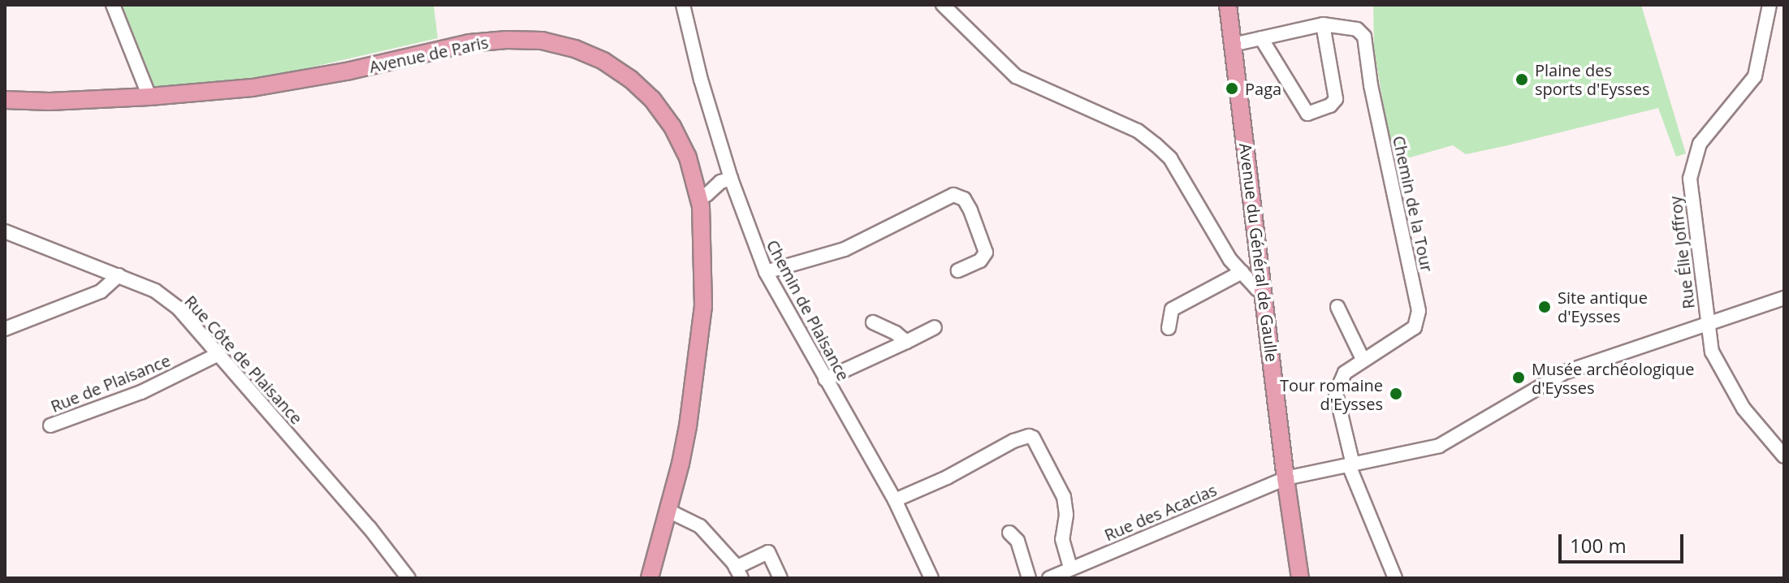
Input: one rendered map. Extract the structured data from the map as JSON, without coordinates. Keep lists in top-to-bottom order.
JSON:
{
  "streets": {
    "main road": ["Avenue de Paris", "Avenue du Général de Gaulle"],
    "street": [
      "Chemin de la Tour",
      "Rue Élie Joffroy",
      "Chemin de Plaisance",
      "Rue Côte de Plaisance",
      "Rue de Plaisance",
      "Rue des Acacias"
    ]
  },
  "crossings": [
    ["Chemin de la Tour", "Rue des Acacias"],
    ["Avenue du Général de Gaulle", "Rue des Acacias"],
    ["Rue Élie Joffroy", "Rue des Acacias"],
    ["Rue Côte de Plaisance", "Rue de Plaisance"]
  ],
  "places": [
    "Plaine des sports d'Eysses",
    "Paga",
    "Site antique d'Eysses",
    "Musée archéologique d'Eysses",
    "Tour romaine d'Eysses"
  ],
  "scale_bar": "100 m"
}
